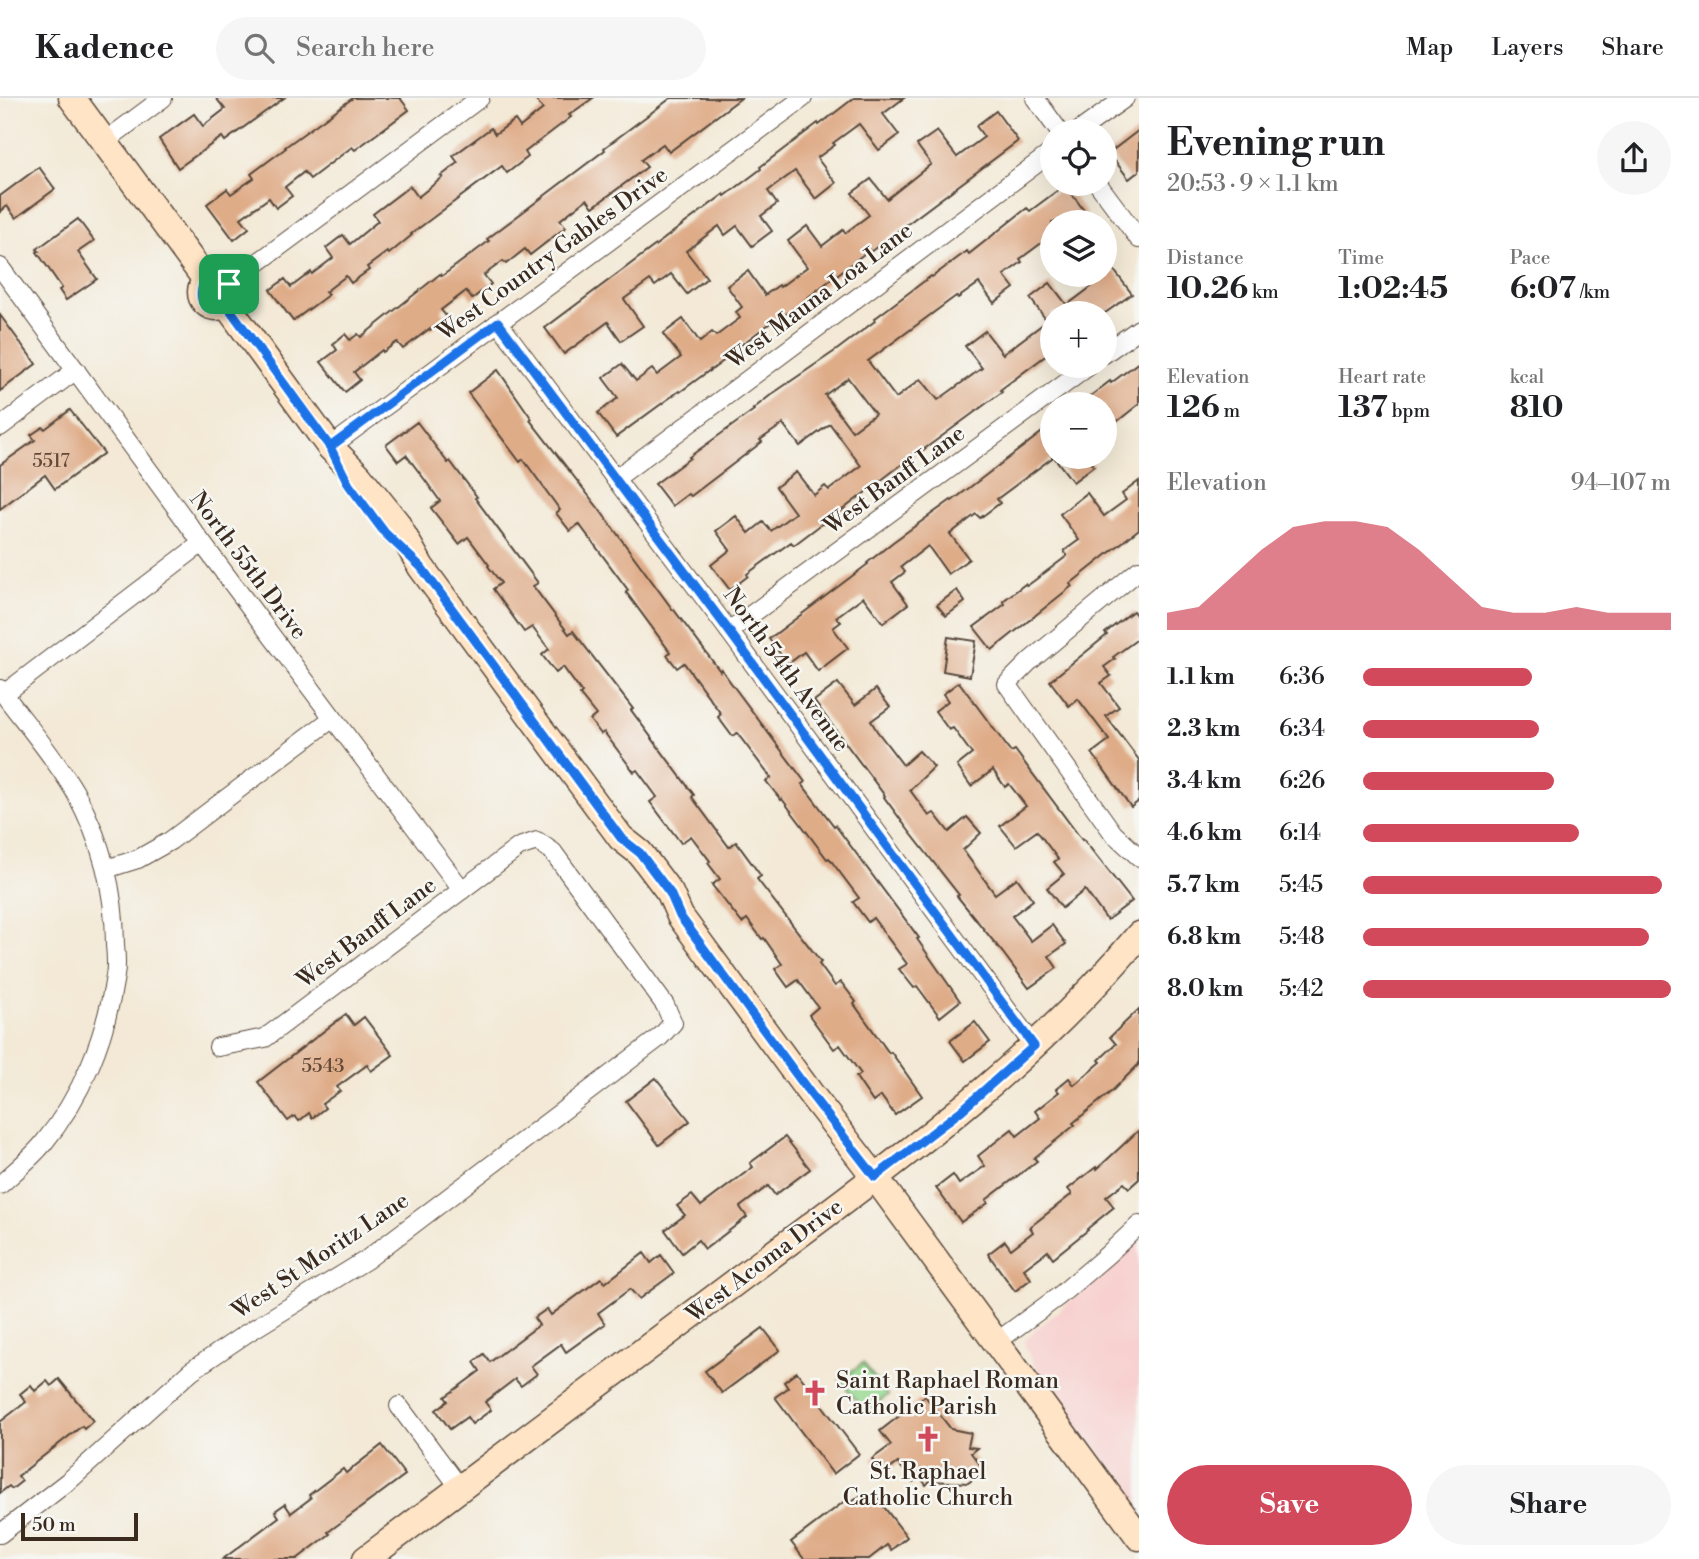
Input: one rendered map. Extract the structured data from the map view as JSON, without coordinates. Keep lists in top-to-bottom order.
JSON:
{
  "streets": {
    "street": [
      "West Country Gables Drive",
      "West Mauna Loa Lane",
      "West Banff Lane",
      "North 55th Drive",
      "North 54th Avenue",
      "West St Moritz Lane",
      "West Acoma Drive"
    ]
  },
  "crossings": [
    ["West Country Gables Drive", "North 54th Avenue"],
    ["West Mauna Loa Lane", "North 54th Avenue"],
    ["West Banff Lane", "North 55th Drive"],
    ["West Banff Lane", "North 54th Avenue"],
    ["West Banff Lane", "West St Moritz Lane"],
    ["North 54th Avenue", "West Acoma Drive"]
  ],
  "places": {
    "church": ["Saint Raphael Roman Catholic Parish", "St. Raphael Catholic Church"]
  },
  "house_numbers": ["5517", "5543"],
  "scale_bar": "50 m",
  "page": {
    "header": "Kadence",
    "search": "Search here",
    "nav": ["Map", "Layers", "Share"],
    "heading": ["Evening run", "20:53 · 9 × 1.1 km"],
    "map_buttons": ["+", "−"],
    "stats": [
      ["Distance", "10.26 km"],
      ["Time", "1:02:45"],
      ["Pace", "6:07 /km"],
      ["Elevation", "126 m"],
      ["Heart rate", "137 bpm"],
      ["kcal", "810"]
    ],
    "chart": ["Elevation", "94–107 m"],
    "list": [
      {
        "name": "1.1 km",
        "note": "6:36"
      },
      {
        "name": "2.3 km",
        "note": "6:34"
      },
      {
        "name": "3.4 km",
        "note": "6:26"
      },
      {
        "name": "4.6 km",
        "note": "6:14"
      },
      {
        "name": "5.7 km",
        "note": "5:45"
      },
      {
        "name": "6.8 km",
        "note": "5:48"
      },
      {
        "name": "8.0 km",
        "note": "5:42"
      }
    ],
    "buttons": ["Save", "Share"],
    "scale": "50 m"
  }
}
